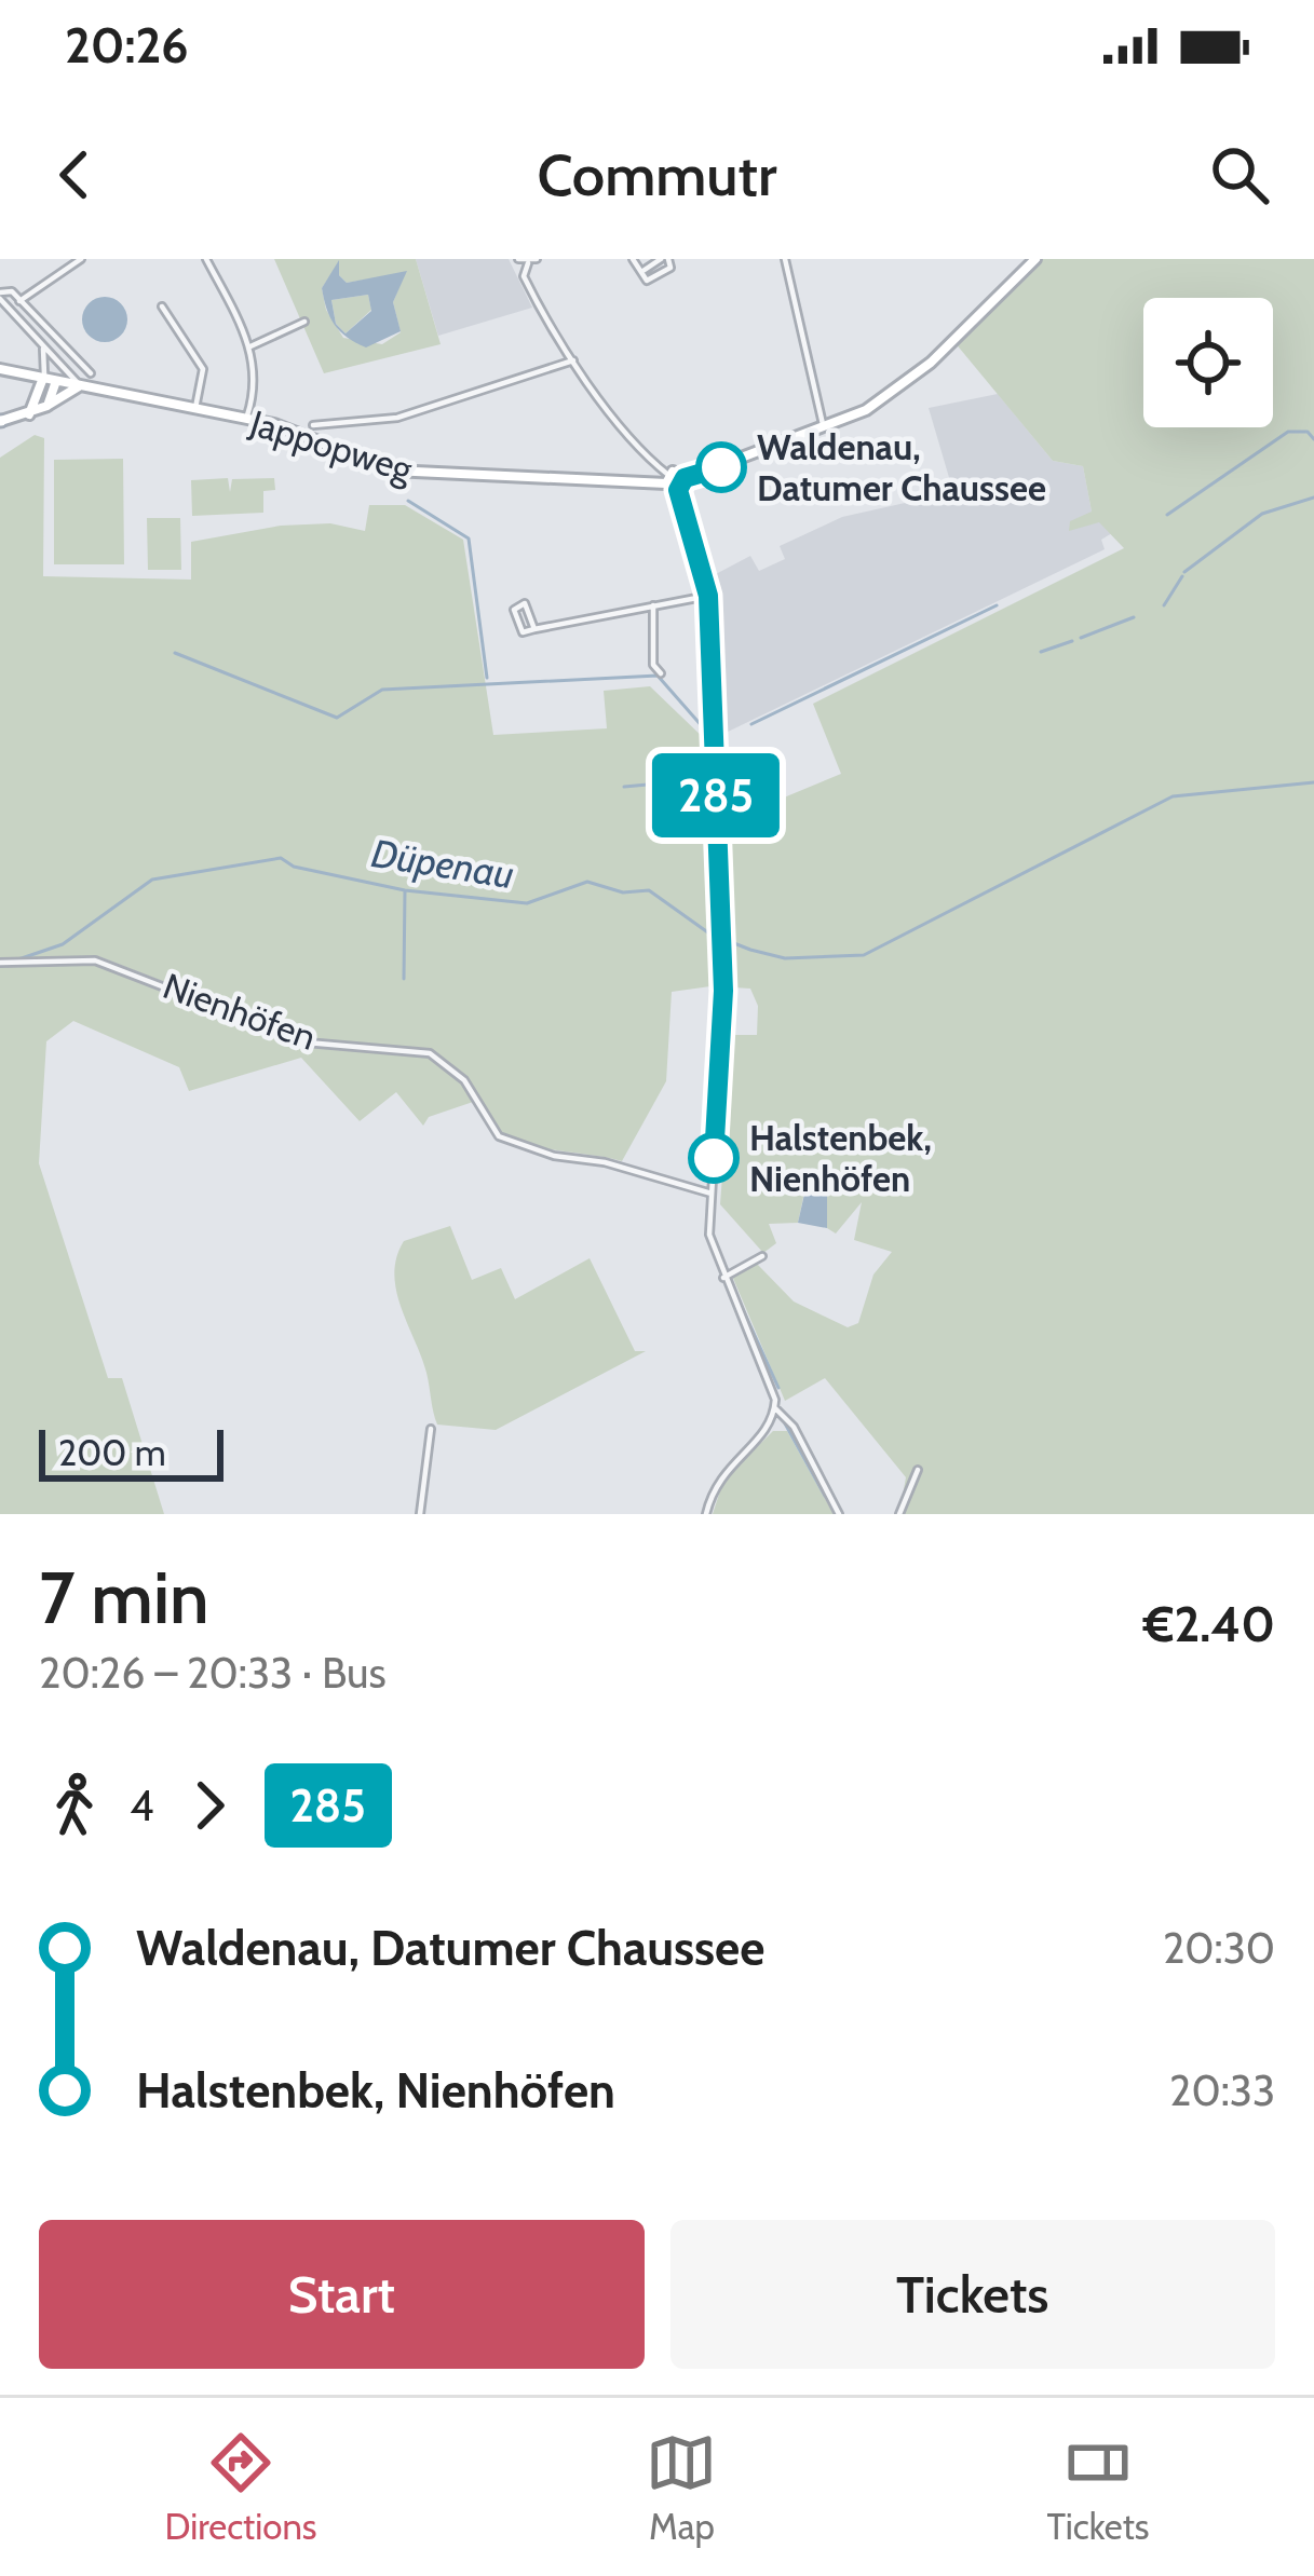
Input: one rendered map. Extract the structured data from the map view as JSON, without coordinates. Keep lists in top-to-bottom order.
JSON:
{
  "streets": {
    "street": ["Jappopweg", "Nienhöfen"]
  },
  "water": ["Düpenau"],
  "places": ["Waldenau, Datumer Chaussee", "Halstenbek, Nienhöfen"],
  "lines": ["bus line 285"],
  "scale_bar": "200 m",
  "page": {
    "status": "20:26",
    "header": "Commutr",
    "on_map": "285",
    "scale": "200 m",
    "heading": ["7 min", "20:26 – 20:33 · Bus", "€2.40"],
    "legs": ["4", "285"],
    "list": [
      {
        "name": "Waldenau, Datumer Chaussee",
        "value": "20:30"
      },
      {
        "name": "Halstenbek, Nienhöfen",
        "value": "20:33"
      }
    ],
    "buttons": ["Start", "Tickets"],
    "tabs": ["Directions", "Map", "Tickets"]
  }
}
